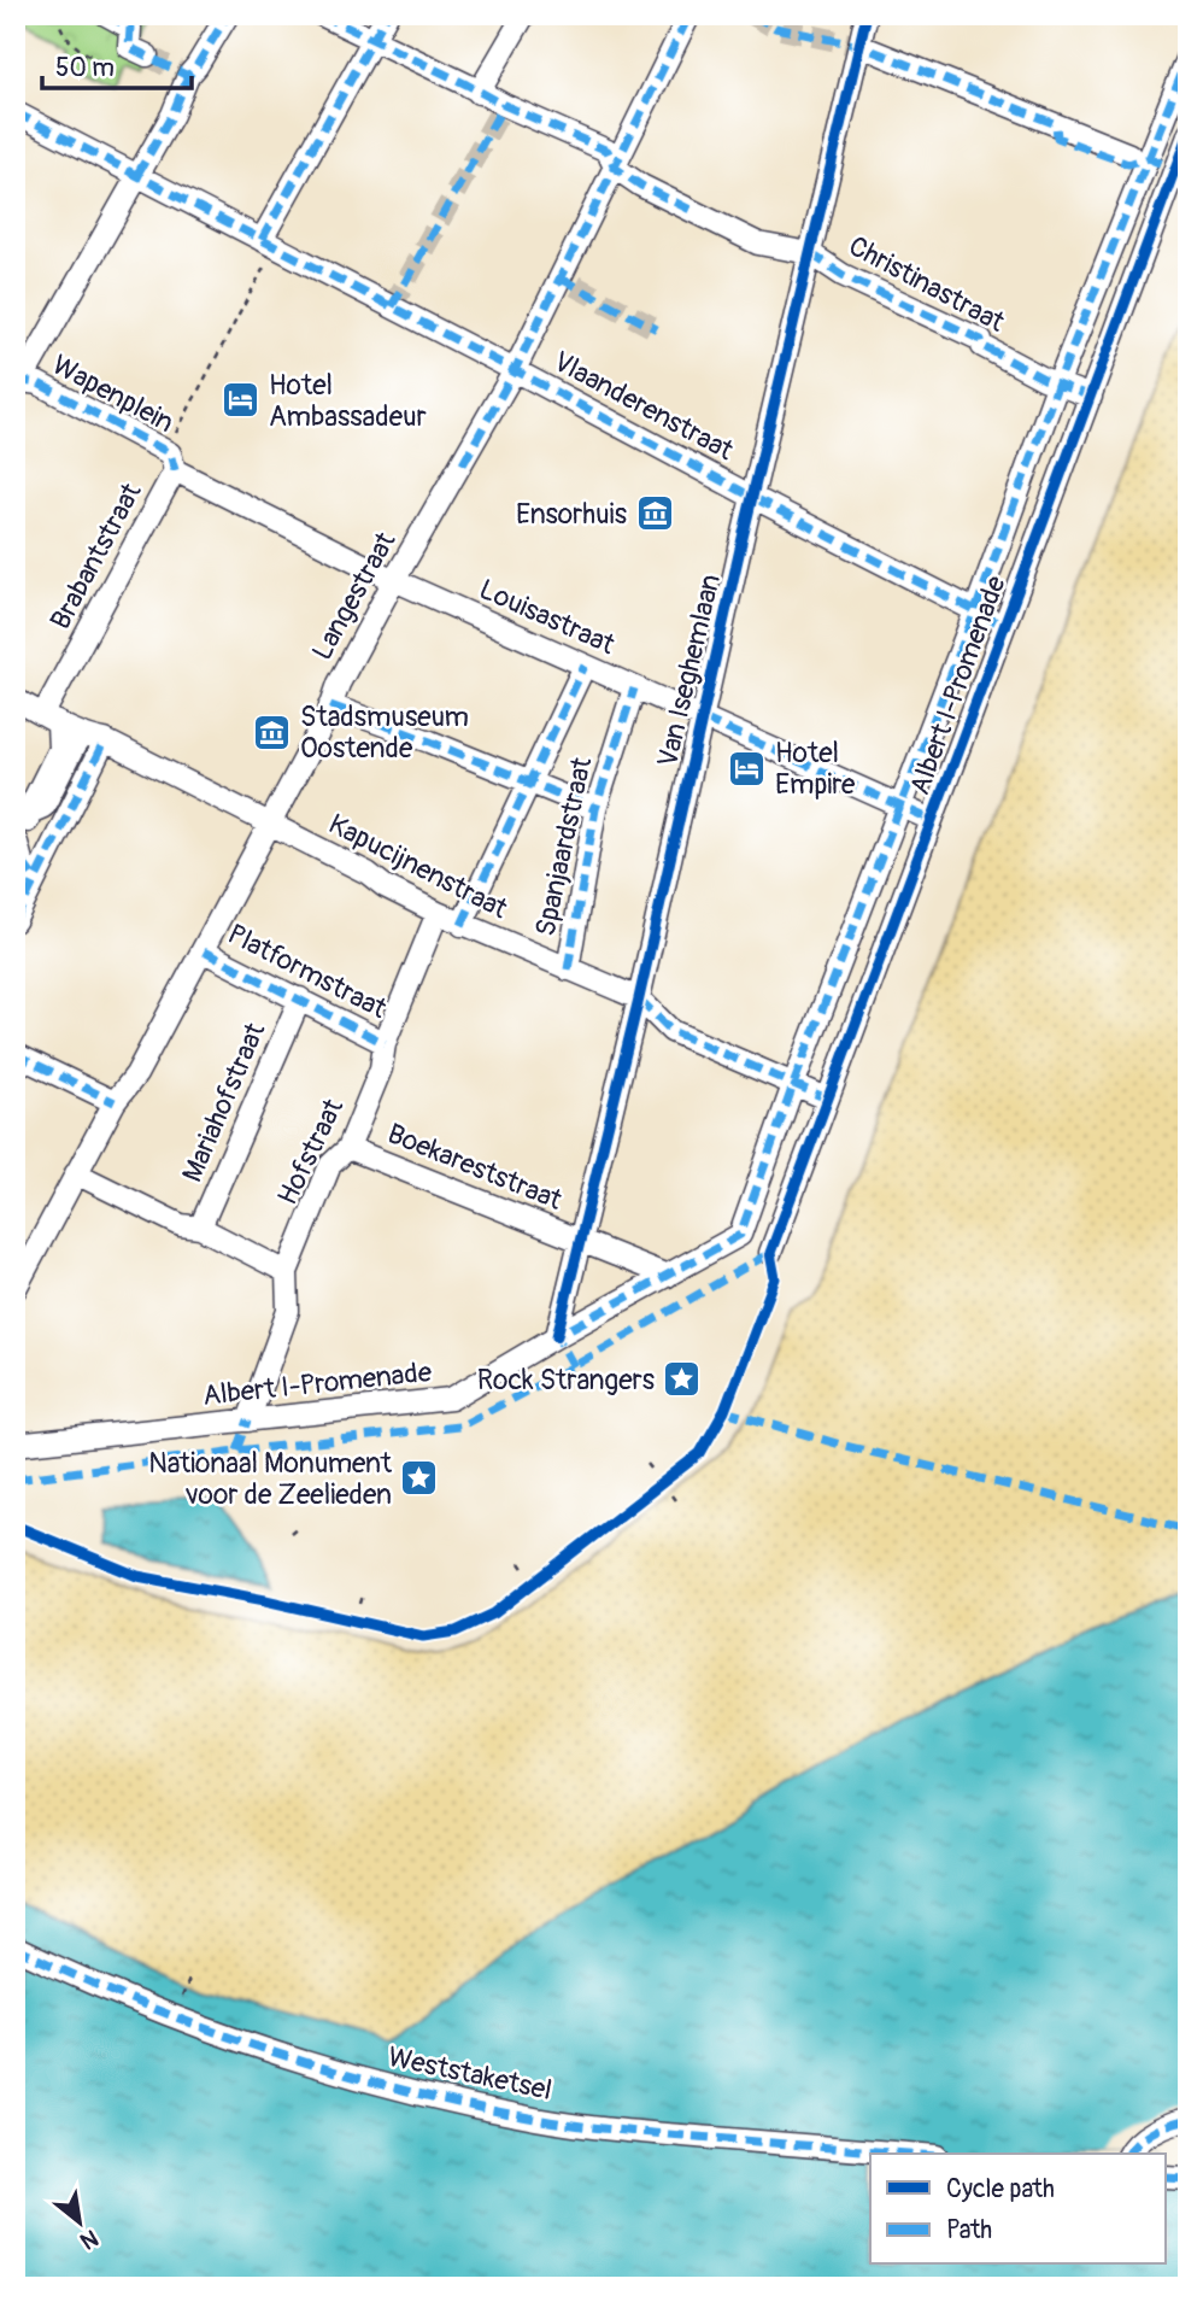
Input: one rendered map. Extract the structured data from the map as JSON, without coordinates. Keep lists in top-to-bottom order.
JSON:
{
  "streets": {
    "street": [
      "Christinastraat",
      "Wapenplein",
      "Vlaanderenstraat",
      "Brabantstraat",
      "Langestraat",
      "Louisastraat",
      "Van Iseghemlaan",
      "Albert I-Promenade",
      "Spanjaardstraat",
      "Kapucijnenstraat",
      "Platformstraat",
      "Mariahofstraat",
      "Hofstraat",
      "Boekareststraat",
      "Weststaketsel"
    ]
  },
  "crossings": [
    ["Christinastraat", "Langestraat"],
    ["Christinastraat", "Van Iseghemlaan"],
    ["Christinastraat", "Albert I-Promenade"],
    ["Wapenplein", "Brabantstraat"],
    ["Wapenplein", "Louisastraat"],
    ["Vlaanderenstraat", "Langestraat"],
    ["Vlaanderenstraat", "Van Iseghemlaan"],
    ["Vlaanderenstraat", "Albert I-Promenade"],
    ["Brabantstraat", "Louisastraat"],
    ["Brabantstraat", "Kapucijnenstraat"],
    ["Langestraat", "Louisastraat"],
    ["Langestraat", "Kapucijnenstraat"],
    ["Langestraat", "Platformstraat"],
    ["Louisastraat", "Van Iseghemlaan"],
    ["Louisastraat", "Albert I-Promenade"],
    ["Louisastraat", "Spanjaardstraat"],
    ["Van Iseghemlaan", "Albert I-Promenade"],
    ["Van Iseghemlaan", "Kapucijnenstraat"],
    ["Van Iseghemlaan", "Boekareststraat"],
    ["Albert I-Promenade", "Kapucijnenstraat"],
    ["Albert I-Promenade", "Hofstraat"],
    ["Albert I-Promenade", "Boekareststraat"],
    ["Spanjaardstraat", "Kapucijnenstraat"],
    ["Kapucijnenstraat", "Hofstraat"],
    ["Platformstraat", "Mariahofstraat"],
    ["Platformstraat", "Hofstraat"],
    ["Hofstraat", "Boekareststraat"]
  ],
  "places": {
    "hotel": ["Hotel Ambassadeur", "Hotel Empire"],
    "museum": ["Ensorhuis", "Stadsmuseum Oostende"],
    "place": ["Rock Strangers", "Nationaal Monument voor de Zeelieden"]
  },
  "legend": ["Cycle path", "Path"],
  "scale_bar": "50 m",
  "north": "bottom right"
}
